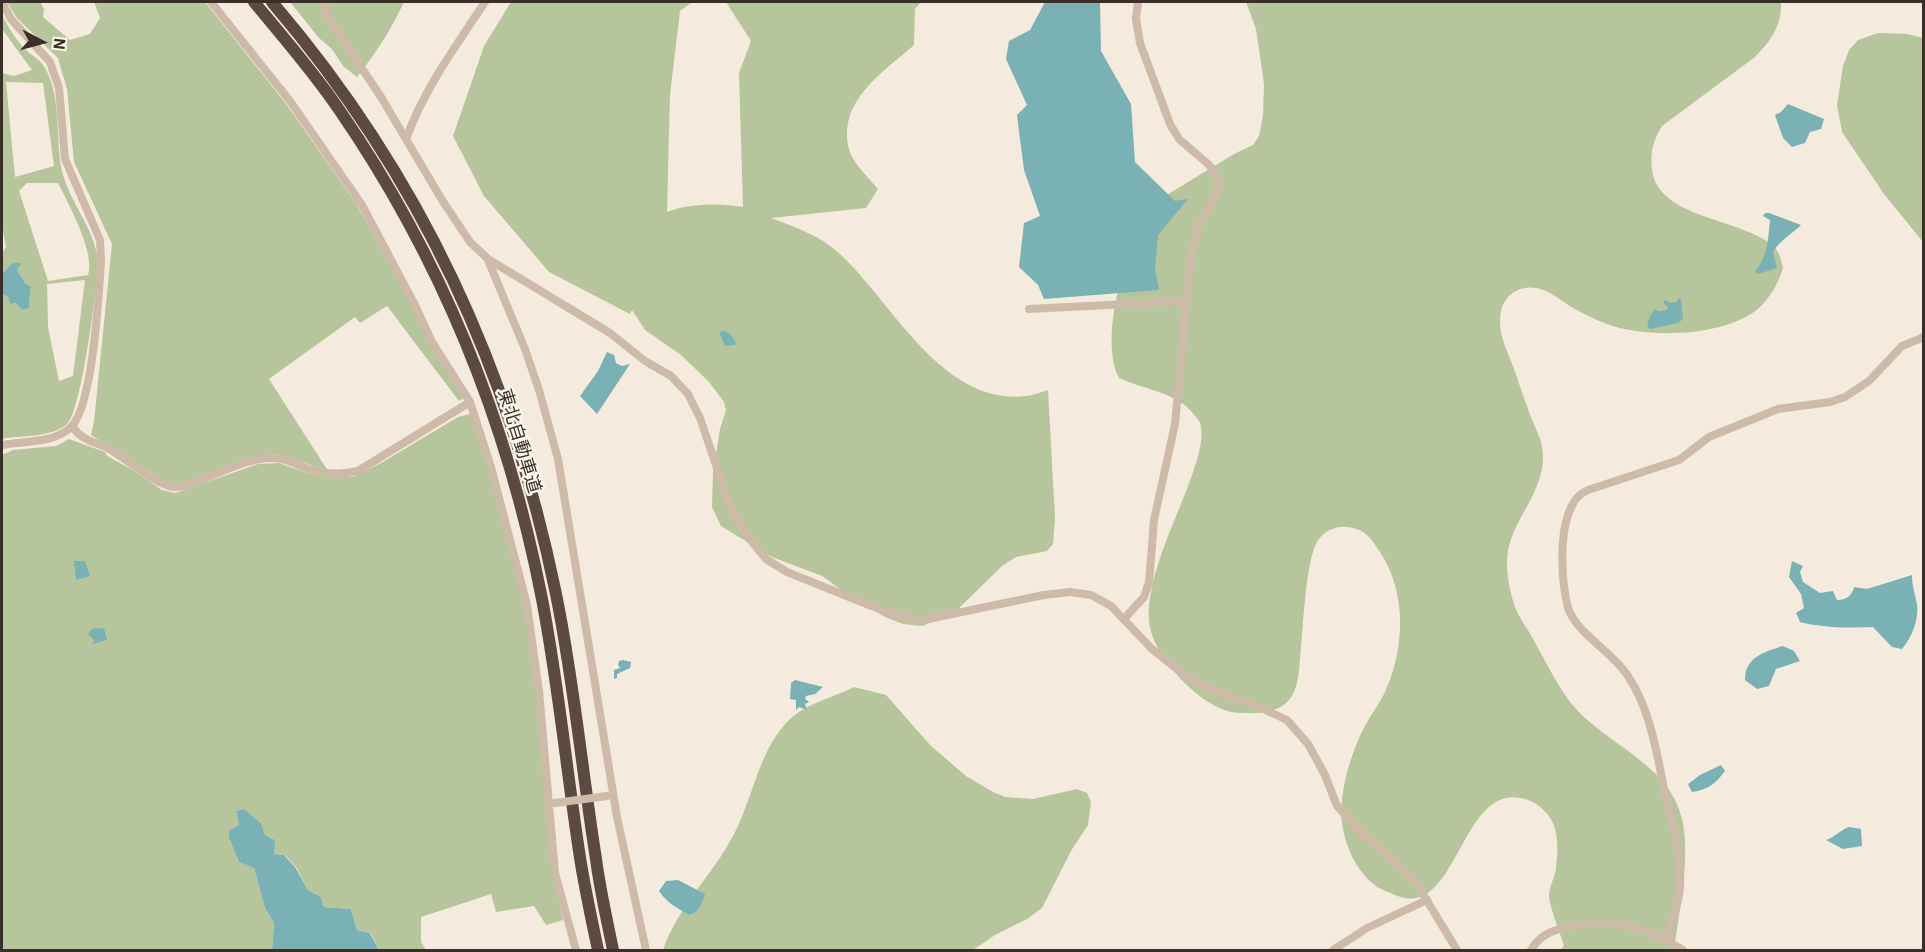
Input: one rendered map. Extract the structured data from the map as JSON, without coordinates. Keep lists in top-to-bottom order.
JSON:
{
  "streets": {
    "highway": ["東北自動車道"]
  },
  "north": "right"
}
